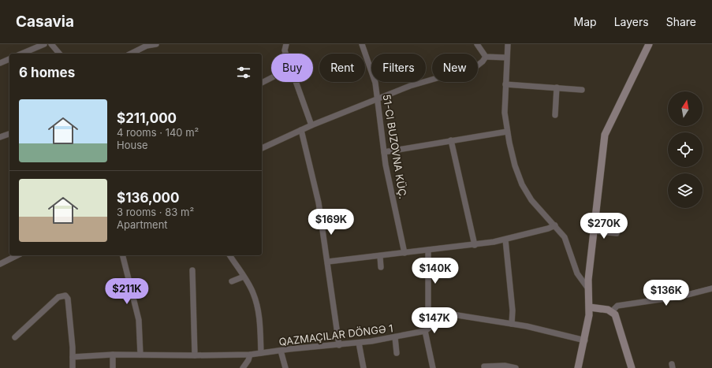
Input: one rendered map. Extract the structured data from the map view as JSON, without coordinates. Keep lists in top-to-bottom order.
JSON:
{
  "streets": {
    "street": ["51-CI BUZOVNA KÜÇ."]
  },
  "north": "top",
  "page": {
    "header": "Casavia",
    "nav": ["Map", "Layers", "Share"],
    "chip": [
      "Buy",
      "Rent",
      "Filters",
      "New"
    ],
    "heading": "6 homes",
    "list": [
      {
        "name": "$211,000",
        "note": "4 rooms · 140 m² · House"
      },
      {
        "name": "$136,000",
        "note": "3 rooms · 83 m² · Apartment"
      }
    ],
    "price": [
      "$169K",
      "$270K",
      "$140K",
      "$211K",
      "$136K",
      "$147K"
    ]
  }
}
